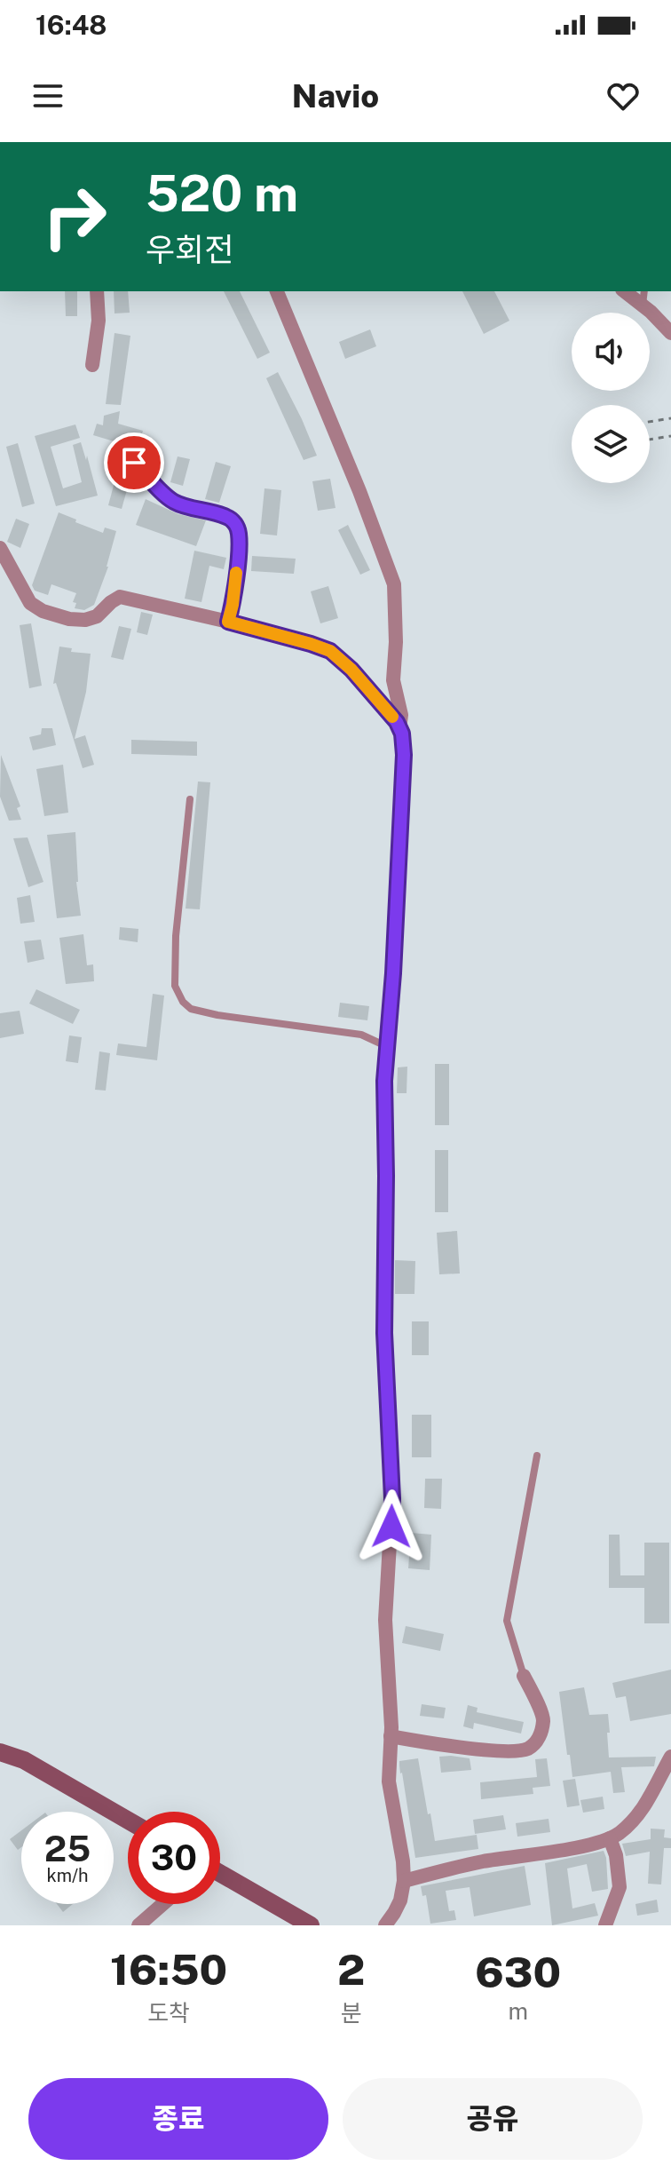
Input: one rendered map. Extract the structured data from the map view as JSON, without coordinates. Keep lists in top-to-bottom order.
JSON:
{
  "page": {
    "status": "16:48",
    "header": "Navio",
    "turn": ["520 m", "우회전"],
    "speed": "25 km/h",
    "limit": "30",
    "eta": [
      "16:50",
      "도착",
      "2",
      "분",
      "630",
      "m"
    ],
    "buttons": ["종료", "공유"]
  }
}
